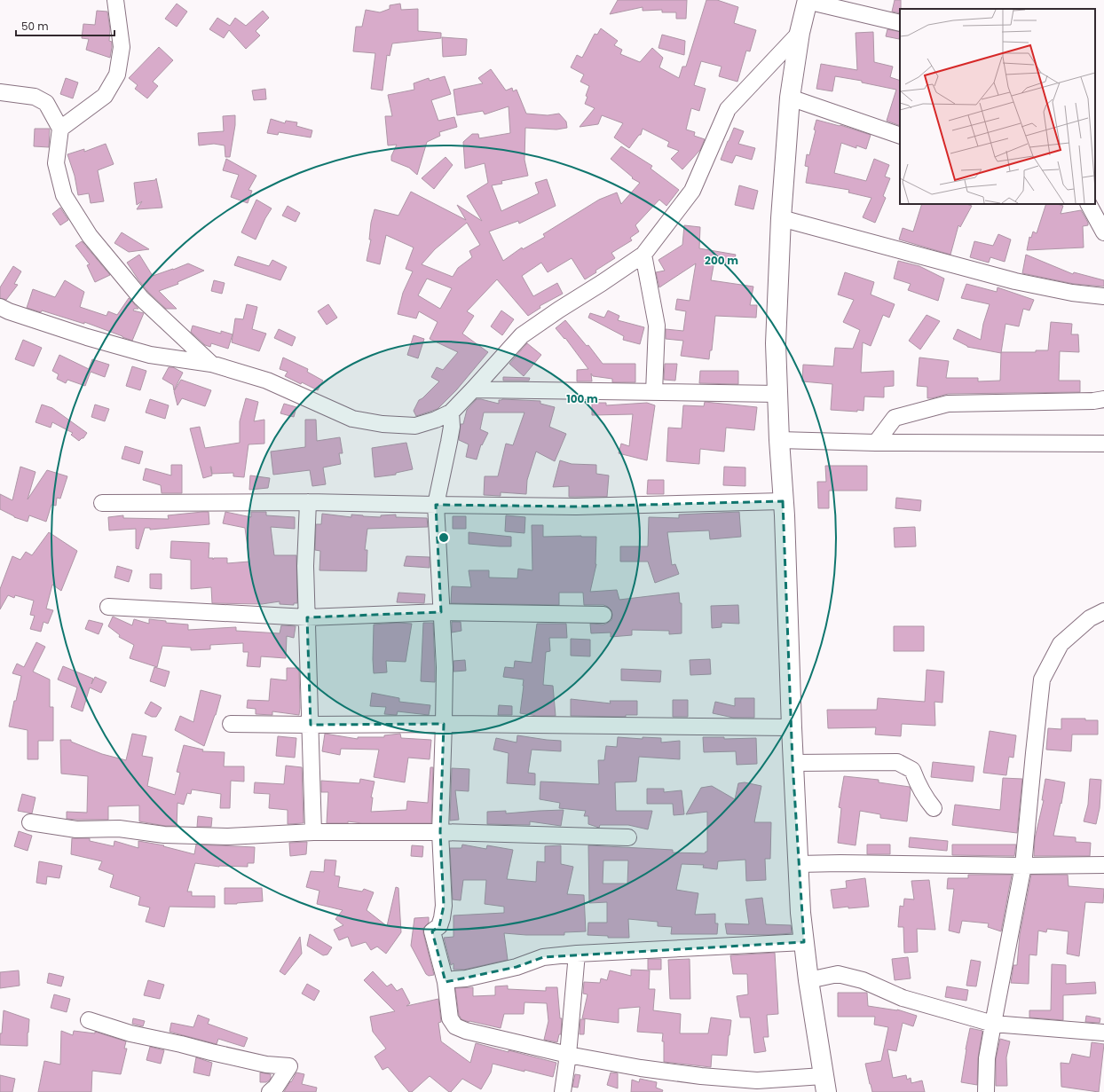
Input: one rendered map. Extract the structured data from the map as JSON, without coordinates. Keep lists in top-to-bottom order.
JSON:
{
  "scale_bar": "50 m",
  "rings": ["200 m", "100 m"]
}
